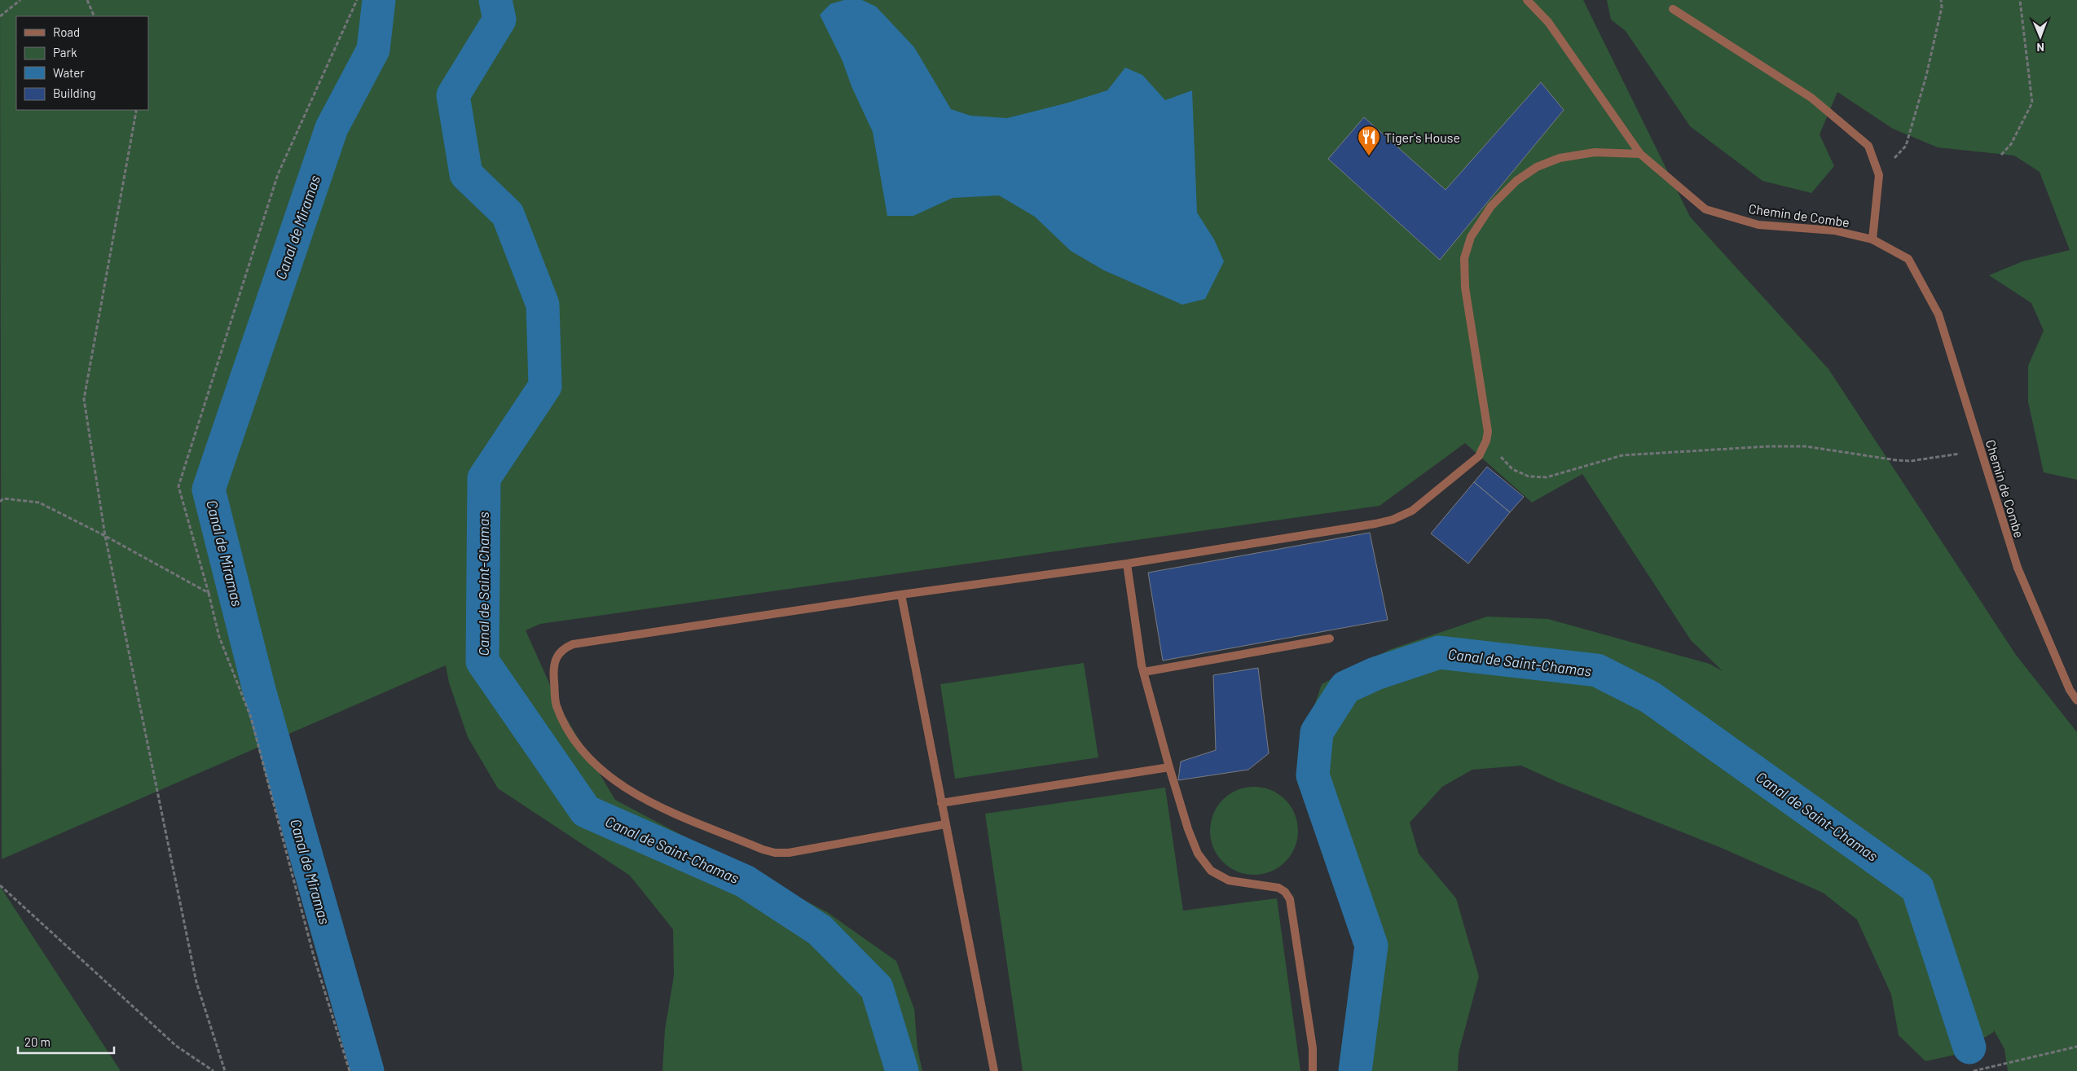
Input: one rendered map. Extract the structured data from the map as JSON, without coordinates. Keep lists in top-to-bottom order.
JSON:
{
  "streets": {
    "street": ["Chemin de Combe"]
  },
  "water": ["Canal de Miramas", "Canal de Saint-Chamas"],
  "places": {
    "restaurant": ["Tiger's House"]
  },
  "legend": [
    "Road",
    "Park",
    "Water",
    "Building"
  ],
  "scale_bar": "20 m",
  "north": "bottom"
}
